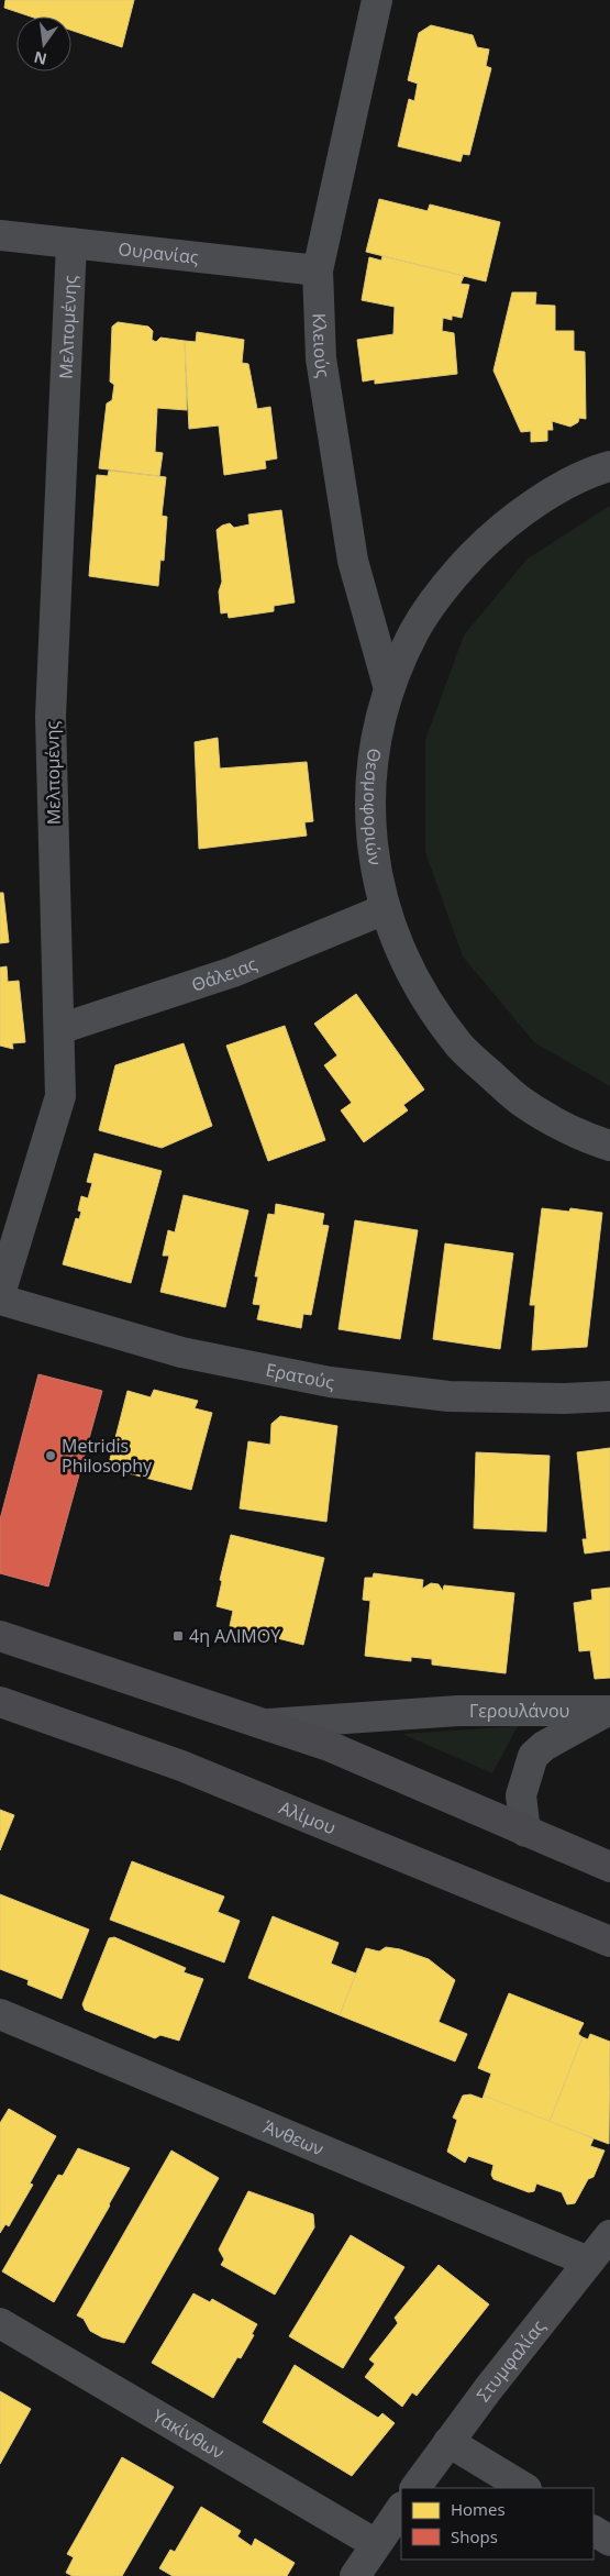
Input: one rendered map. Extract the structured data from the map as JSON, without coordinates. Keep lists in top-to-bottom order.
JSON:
{
  "streets": {
    "main road": ["Αλίμου"],
    "street": [
      "Ουρανίας",
      "Μελπομένης",
      "Κλειούς",
      "Θεσμοφοριών",
      "Θάλειας",
      "Ερατούς",
      "Γερουλάνου",
      "Άνθεων",
      "Στυμφαλίας",
      "Υακίνθων"
    ]
  },
  "crossings": [
    ["Ουρανίας", "Μελπομένης"],
    ["Ουρανίας", "Κλειούς"],
    ["Μελπομένης", "Θάλειας"],
    ["Κλειούς", "Θεσμοφοριών"],
    ["Θεσμοφοριών", "Θάλειας"],
    ["Άνθεων", "Στυμφαλίας"]
  ],
  "places": {
    "other": ["Metridis Philosophy"],
    "transit": ["4η ΑΛΙΜΟΥ"]
  },
  "legend": ["Homes", "Shops"],
  "north": "bottom"
}
